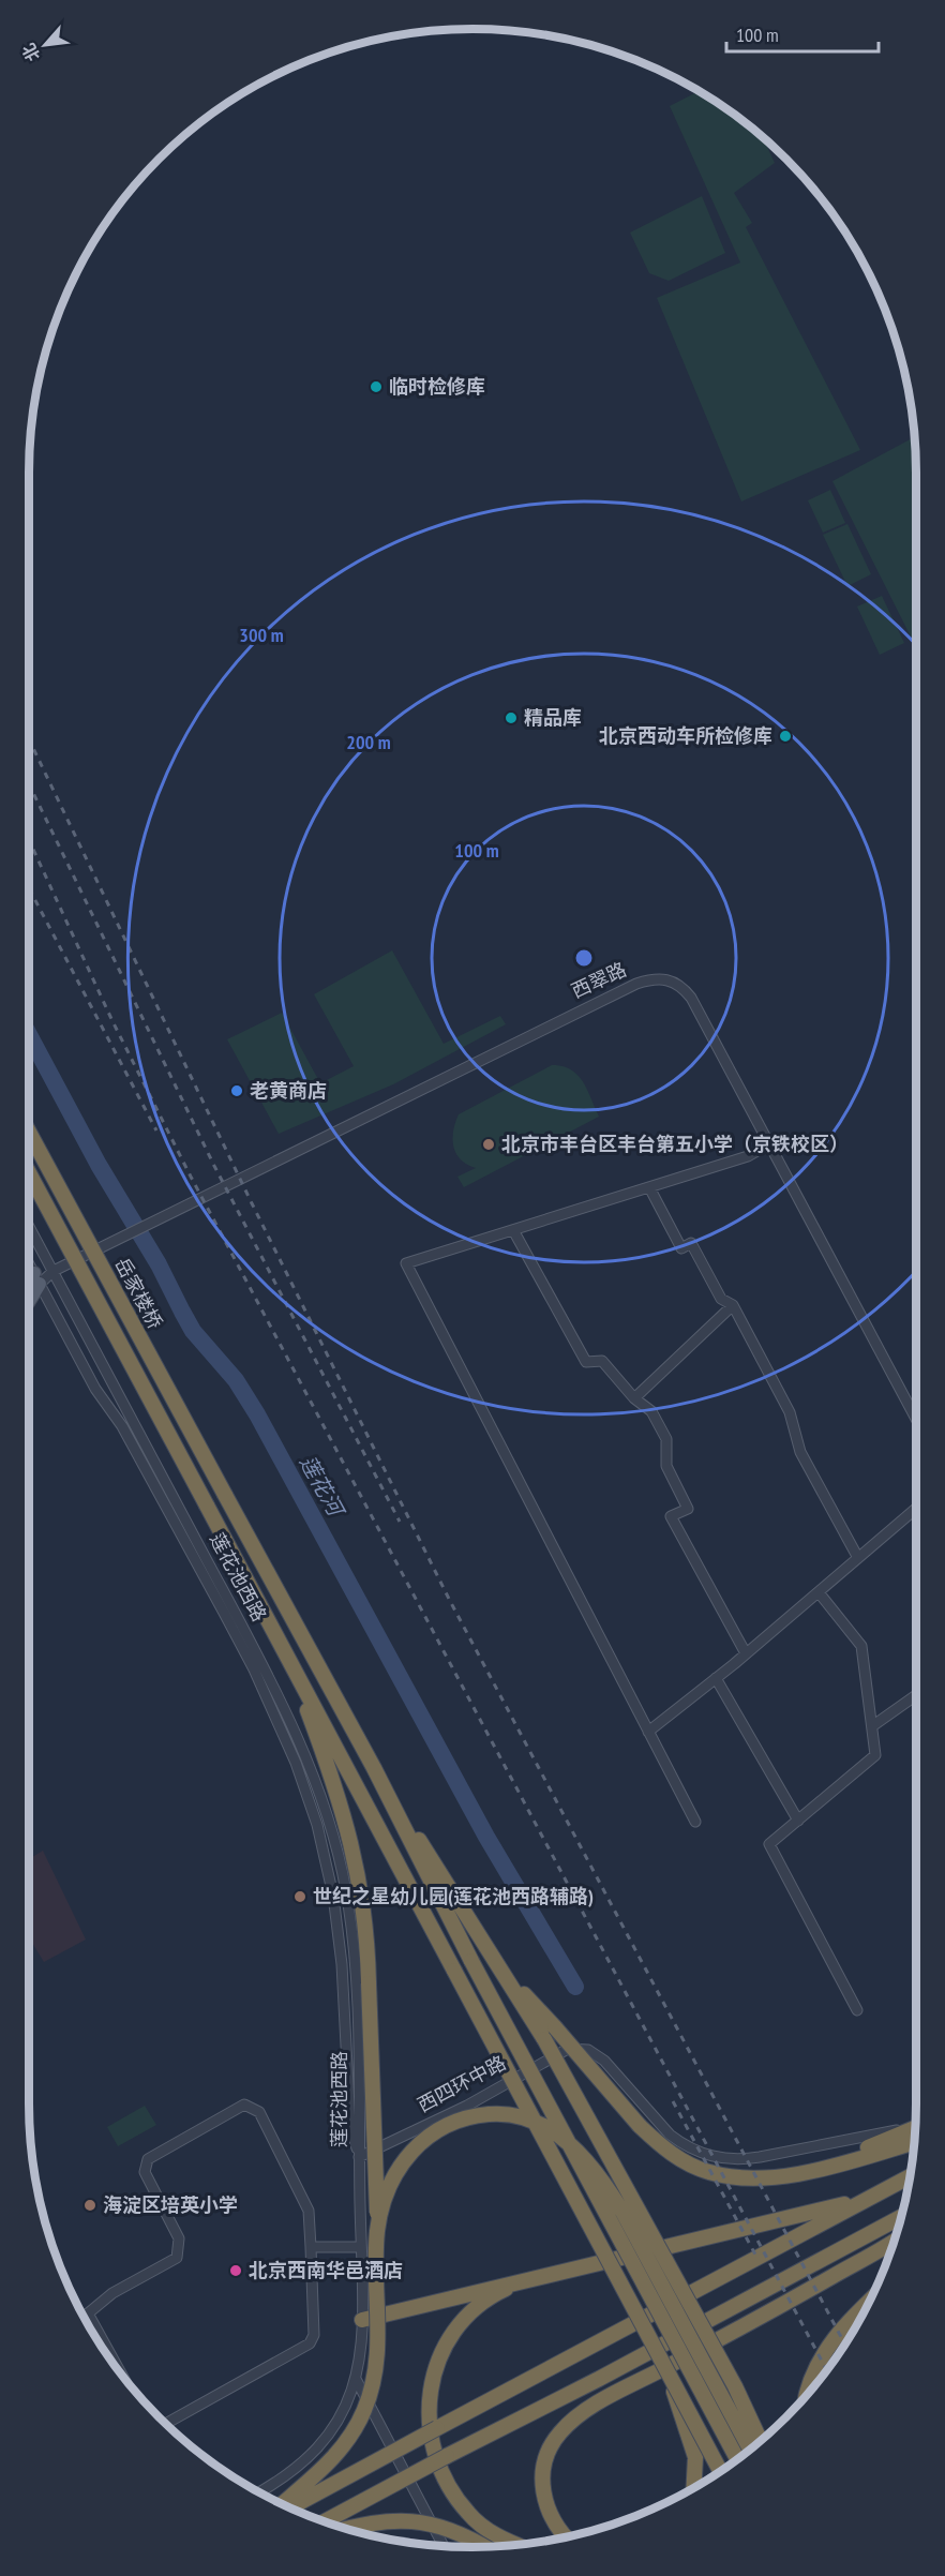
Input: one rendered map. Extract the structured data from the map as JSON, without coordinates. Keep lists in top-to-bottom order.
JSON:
{
  "streets": {
    "highway": ["岳家楼桥", "莲花池西路"],
    "street": ["西翠路", "西四环中路"]
  },
  "crossings": [
    ["西翠路", "莲花池西路"],
    ["岳家楼桥", "莲花池西路"],
    ["莲花池西路", "西四环中路"]
  ],
  "water": ["莲花河"],
  "places": [
    "临时检修库",
    "精品库",
    "北京西动车所检修库",
    "老黄商店",
    "北京市丰台区丰台第五小学（京铁校区）",
    "世纪之星幼儿园(莲花池西路辅路)",
    "海淀区培英小学",
    "北京西南华邑酒店"
  ],
  "scale_bar": "100 m",
  "north": "bottom left",
  "rings": ["300 m", "200 m", "100 m"]
}
